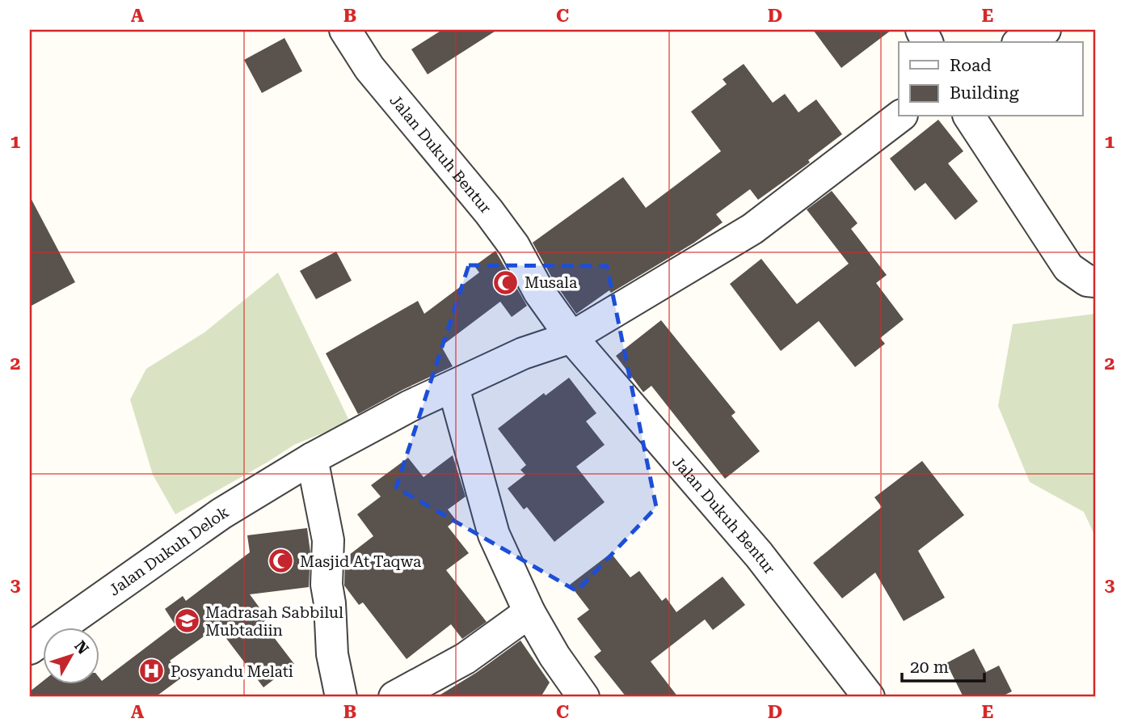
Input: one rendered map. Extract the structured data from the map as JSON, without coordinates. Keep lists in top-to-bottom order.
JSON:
{
  "streets": {
    "street": ["Jalan Dukuh Bentur", "Jalan Dukuh Delok"]
  },
  "crossings": [
    ["Jalan Dukuh Bentur", "Jalan Dukuh Delok"]
  ],
  "places": {
    "mosque": ["Musala", "Masjid At Taqwa"],
    "school or university": ["Madrasah Sabbilul Mubtadiin"],
    "hospital": ["Posyandu Melati"]
  },
  "legend": ["Road", "Building"],
  "scale_bar": "20 m",
  "north": "top right",
  "grid": {
    "columns": [
      "A",
      "B",
      "C",
      "D",
      "E"
    ],
    "rows": ["1", "2", "3"]
  }
}
